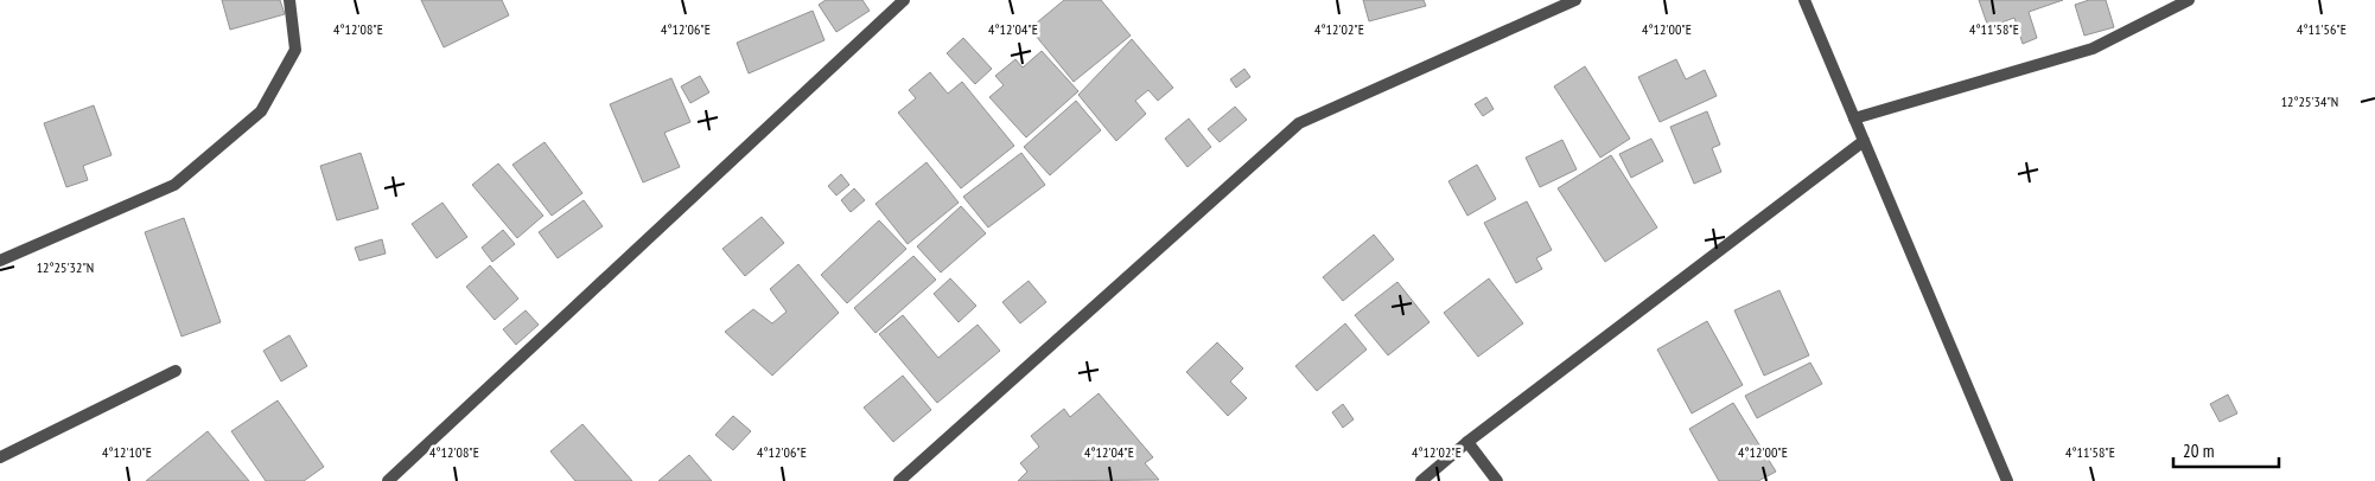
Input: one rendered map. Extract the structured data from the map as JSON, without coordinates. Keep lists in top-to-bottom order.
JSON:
{
  "scale_bar": "20 m",
  "coordinates": [
    "4°12'08\"E",
    "4°12'06\"E",
    "4°12'04\"E",
    "4°12'02\"E",
    "4°12'00\"E",
    "4°11'58\"E",
    "4°11'56\"E",
    "12°25'34\"N",
    "12°25'32\"N",
    "4°12'10\"E"
  ]
}
